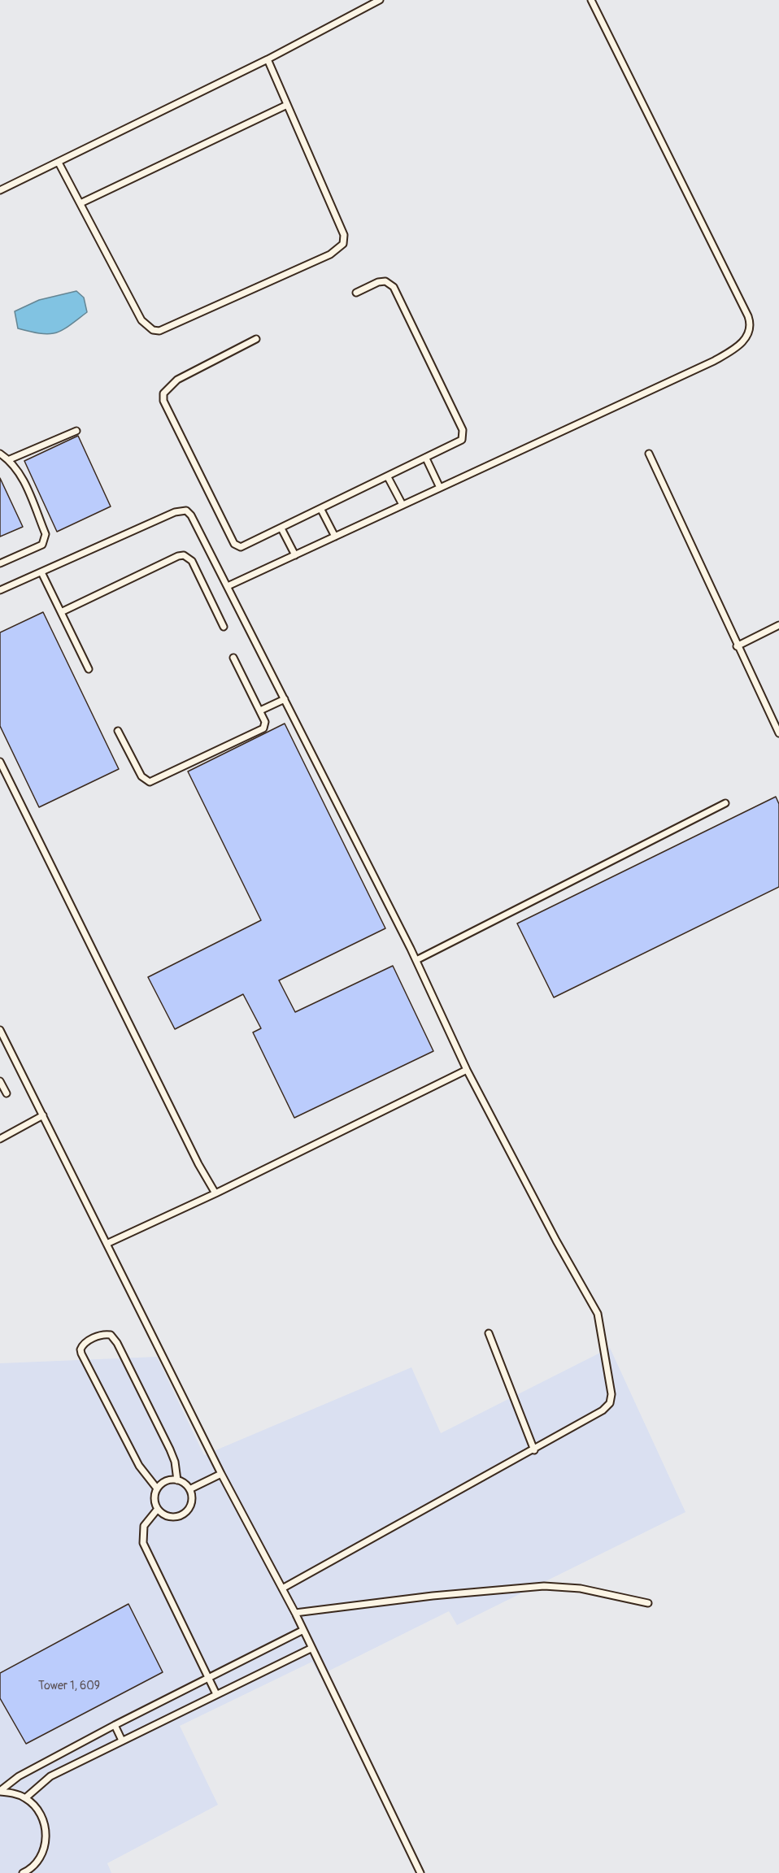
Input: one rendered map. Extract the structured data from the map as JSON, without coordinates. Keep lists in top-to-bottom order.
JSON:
{
  "house_numbers": ["Tower 1, 609"]
}
